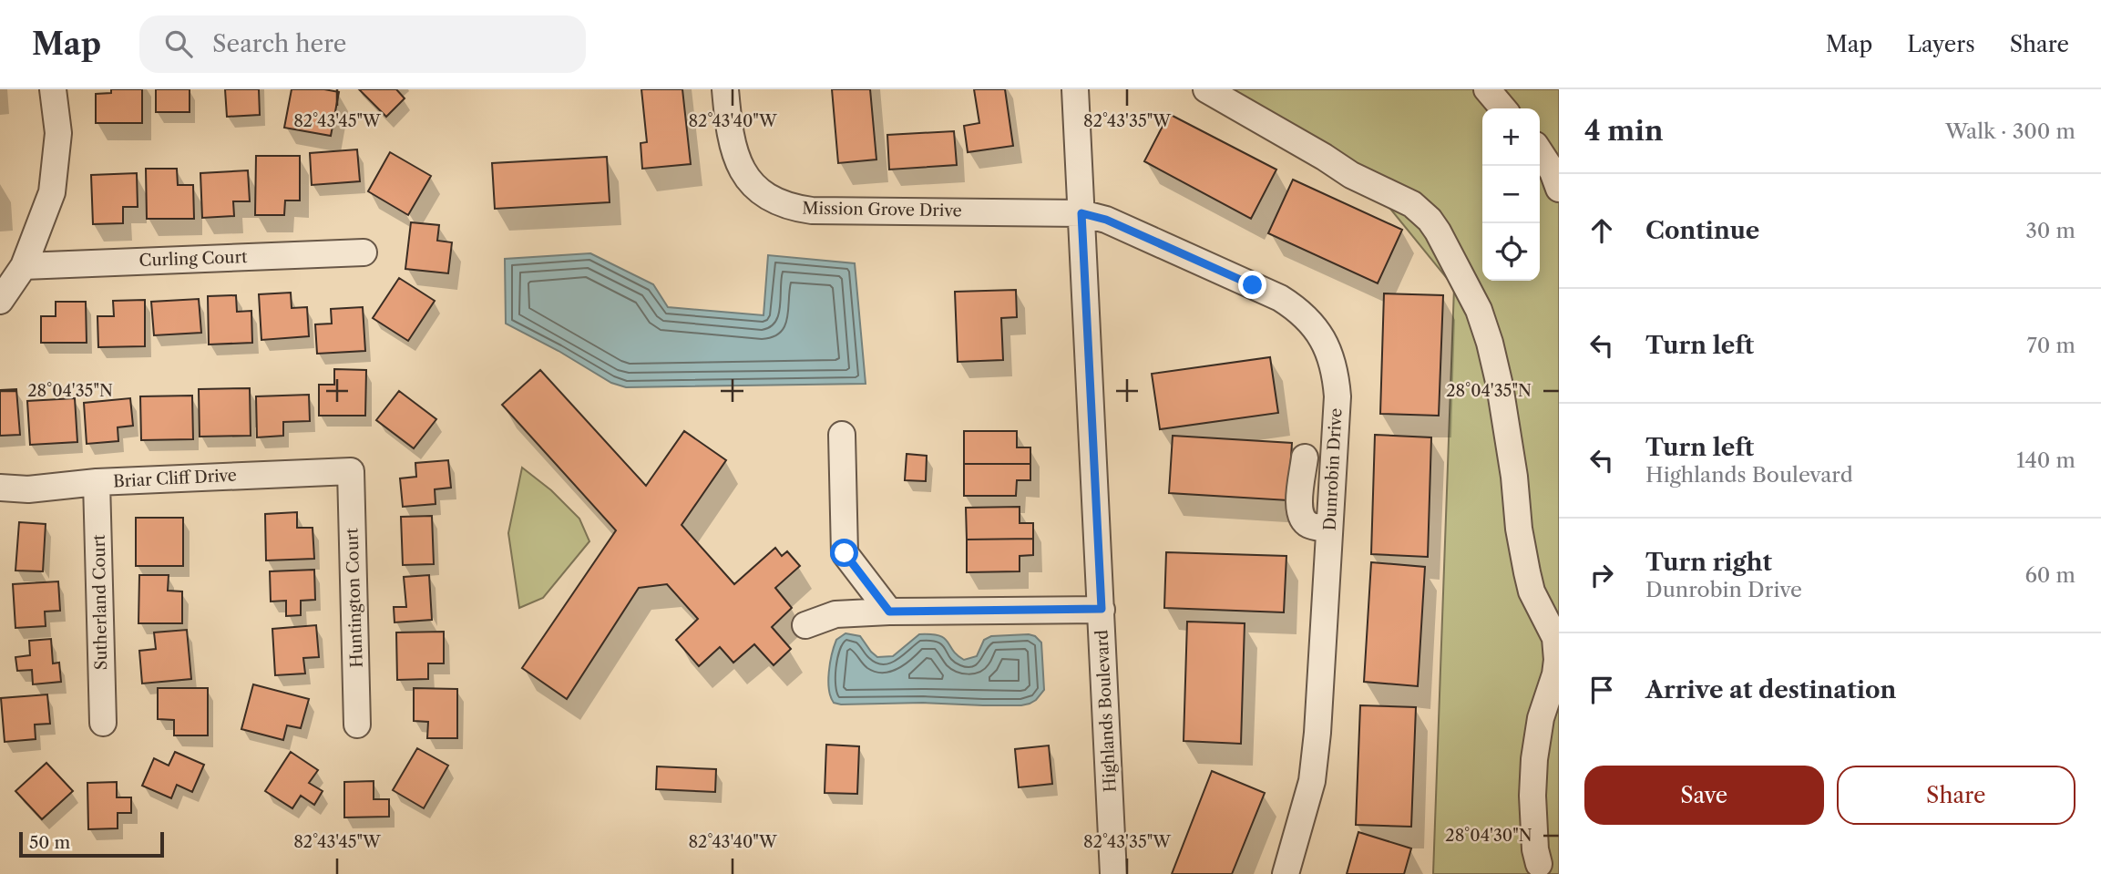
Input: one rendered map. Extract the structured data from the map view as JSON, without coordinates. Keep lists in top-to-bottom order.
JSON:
{
  "streets": {
    "street": [
      "Mission Grove Drive",
      "Curling Court",
      "Dunrobin Drive",
      "Briar Cliff Drive",
      "Huntington Court",
      "Sutherland Court",
      "Highlands Boulevard"
    ]
  },
  "crossings": [
    ["Mission Grove Drive", "Dunrobin Drive"],
    ["Mission Grove Drive", "Highlands Boulevard"],
    ["Dunrobin Drive", "Highlands Boulevard"],
    ["Briar Cliff Drive", "Huntington Court"],
    ["Briar Cliff Drive", "Sutherland Court"]
  ],
  "scale_bar": "50 m",
  "page": {
    "header": "Map",
    "search": "Search here",
    "nav": ["Map", "Layers", "Share"],
    "heading": ["4 min", "Walk · 300 m"],
    "map_buttons": ["+", "−"],
    "list": [
      ["Continue", "30 m"],
      ["Turn left", "70 m"],
      ["Turn left", "Highlands Boulevard", "140 m"],
      ["Turn right", "Dunrobin Drive", "60 m"],
      "Arrive at destination"
    ],
    "buttons": ["Save", "Share"],
    "scale": "50 m"
  },
  "coordinates": [
    "82°43'45\"W",
    "82°43'40\"W",
    "82°43'35\"W",
    "28°04'35\"N",
    "28°04'30\"N"
  ]
}
